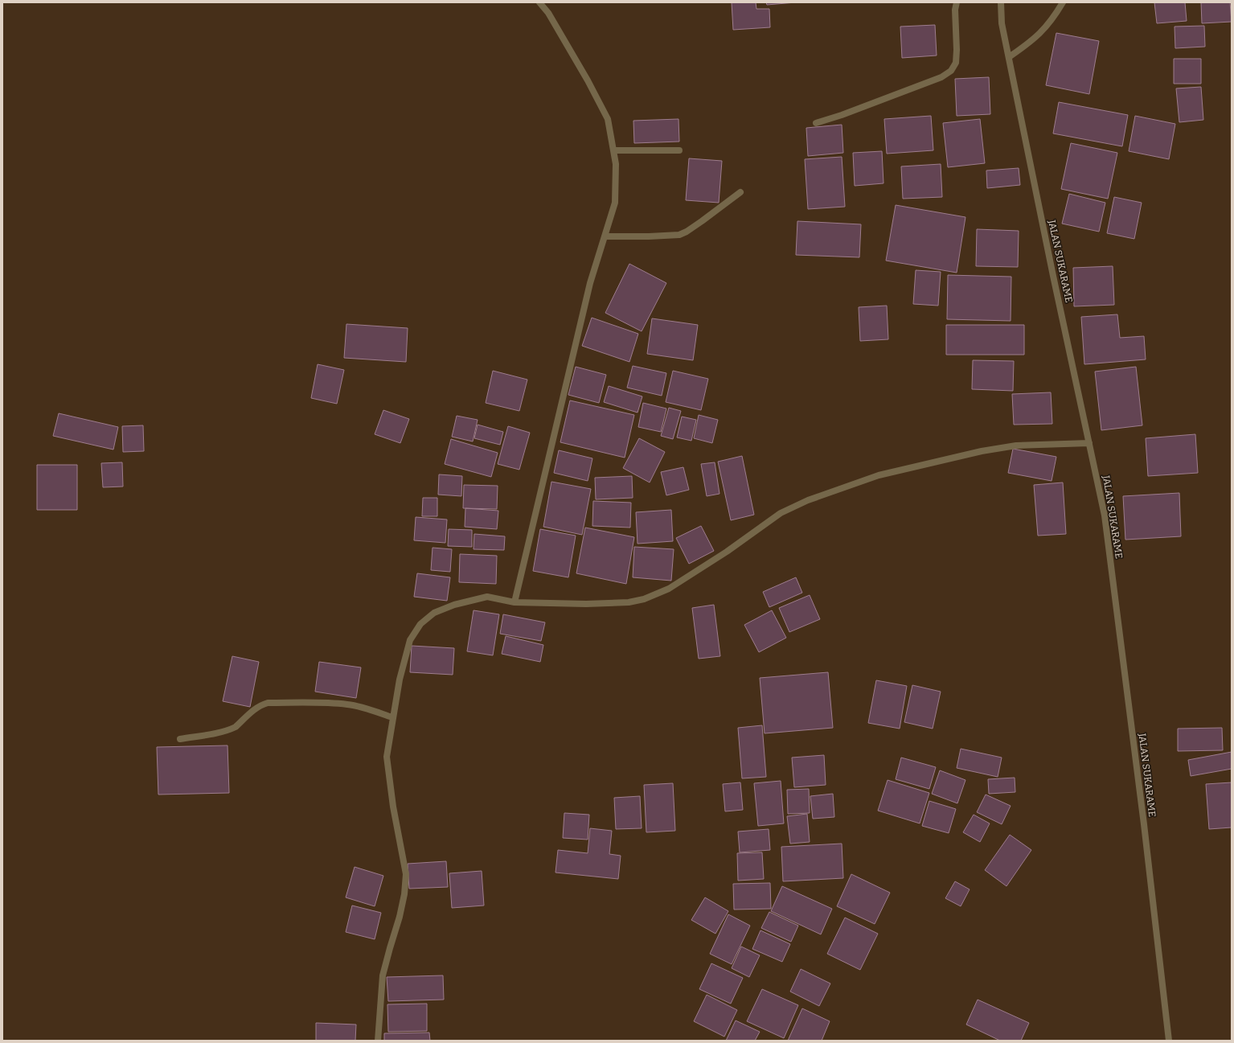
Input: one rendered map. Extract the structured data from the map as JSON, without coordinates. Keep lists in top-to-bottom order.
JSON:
{
  "streets": {
    "street": ["JALAN SUKARAME"]
  }
}
